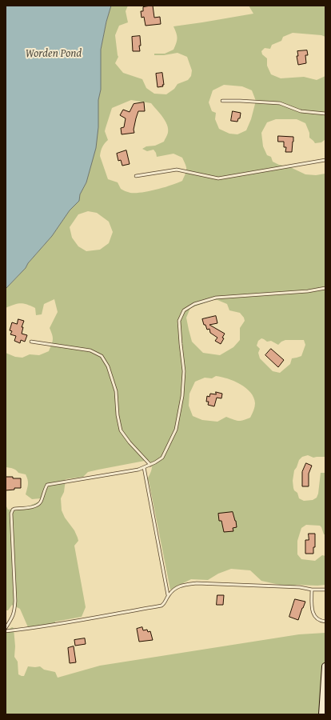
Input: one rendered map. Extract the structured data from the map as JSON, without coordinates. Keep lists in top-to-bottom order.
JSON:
{
  "water": ["Worden Pond"]
}
